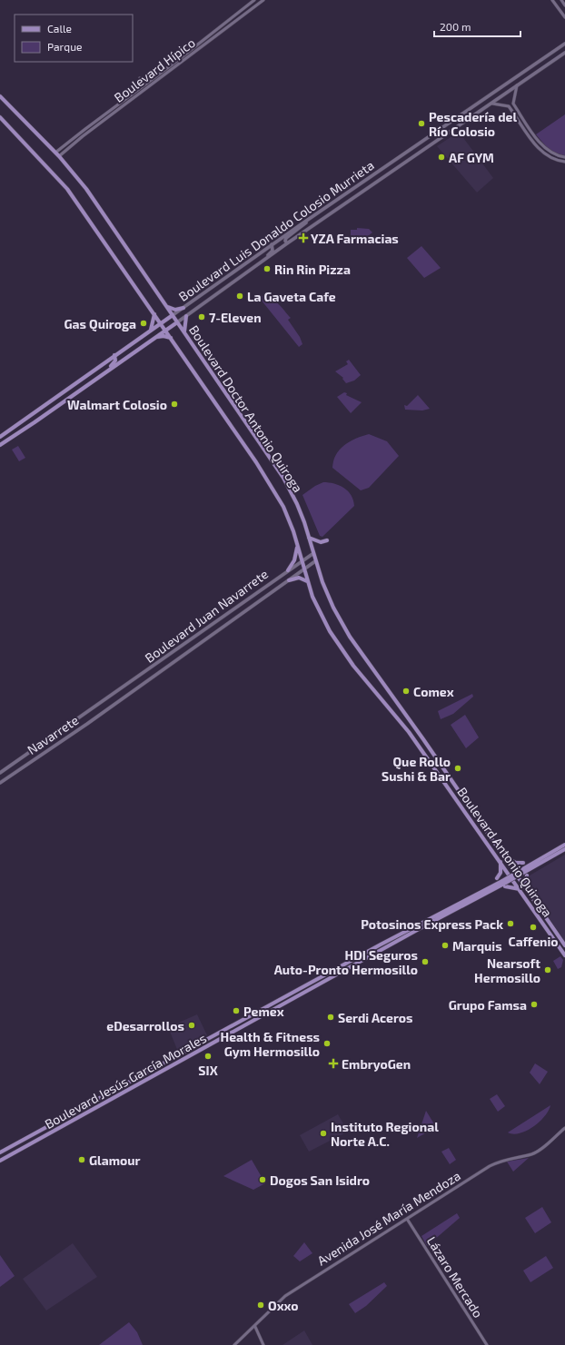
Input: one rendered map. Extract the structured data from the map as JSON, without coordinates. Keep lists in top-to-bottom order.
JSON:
{
  "streets": {
    "main road": [
      "Boulevard Luis Donaldo Colosio Murrieta",
      "Boulevard Doctor Antonio Quiroga",
      "Boulevard Juan Navarrete",
      "Navarrete",
      "Boulevard Antonio Quiroga",
      "Boulevard Jesús García Morales"
    ],
    "street": ["Boulevard Hípico", "Avenida José María Mendoza", "Lázaro Mercado"]
  },
  "crossings": [
    ["Boulevard Hípico", "Boulevard Doctor Antonio Quiroga"],
    ["Boulevard Luis Donaldo Colosio Murrieta", "Boulevard Doctor Antonio Quiroga"],
    ["Boulevard Doctor Antonio Quiroga", "Boulevard Juan Navarrete"],
    ["Boulevard Doctor Antonio Quiroga", "Boulevard Antonio Quiroga"],
    ["Boulevard Juan Navarrete", "Navarrete"],
    ["Avenida José María Mendoza", "Lázaro Mercado"]
  ],
  "places": {
    "other": [
      "Pescadería del Río Colosio",
      "AF GYM",
      "Rin Rin Pizza",
      "La Gaveta Cafe",
      "7-Eleven",
      "Gas Quiroga",
      "Walmart Colosio",
      "Comex",
      "Que Rollo Sushi & Bar",
      "Potosinos Express Pack",
      "Caffenio",
      "Marquis",
      "HDI Seguros Auto-Pronto Hermosillo",
      "Nearsoft Hermosillo",
      "Grupo Famsa",
      "Pemex",
      "Serdi Aceros",
      "eDesarrollos",
      "Health & Fitness Gym Hermosillo",
      "SIX",
      "Instituto Regional Norte A.C.",
      "Glamour",
      "Dogos San Isidro",
      "Oxxo"
    ],
    "health": ["YZA Farmacias", "EmbryoGen"]
  },
  "legend": ["Calle", "Parque"],
  "scale_bar": "200 m"
}
